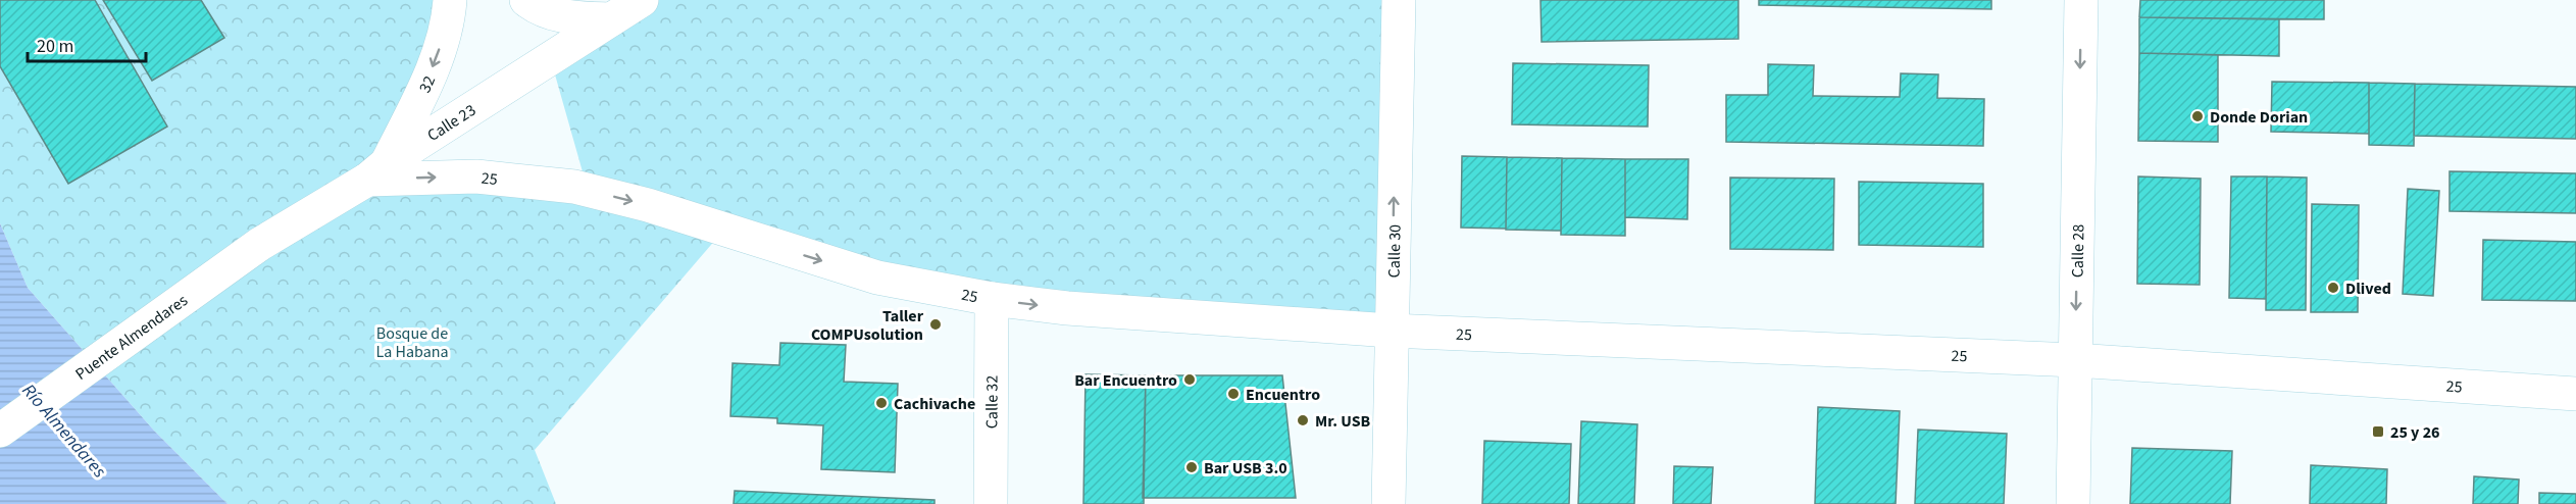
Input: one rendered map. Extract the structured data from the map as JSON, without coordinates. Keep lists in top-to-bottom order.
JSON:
{
  "streets": {
    "main road": [
      "32",
      "Calle 23",
      "25",
      "Calle 30",
      "Calle 28",
      "Puente Almendares",
      "Calle 32"
    ]
  },
  "crossings": [
    ["32", "Calle 23"],
    ["32", "25"],
    ["Calle 23", "25"],
    ["Calle 23", "Puente Almendares"],
    ["25", "Calle 30"],
    ["25", "Calle 28"],
    ["25", "Calle 32"]
  ],
  "one_way": [
    "32",
    "25",
    "Calle 30",
    "Calle 28"
  ],
  "water": ["Río Almendares"],
  "parks": ["Bosque de La Habana"],
  "places": {
    "other": [
      "Donde Dorian",
      "Dlived",
      "Taller COMPUsolution",
      "Bar Encuentro",
      "Encuentro",
      "Cachivache",
      "Mr. USB",
      "Bar USB 3.0"
    ],
    "transit": ["25 y 26"]
  },
  "scale_bar": "20 m"
}
